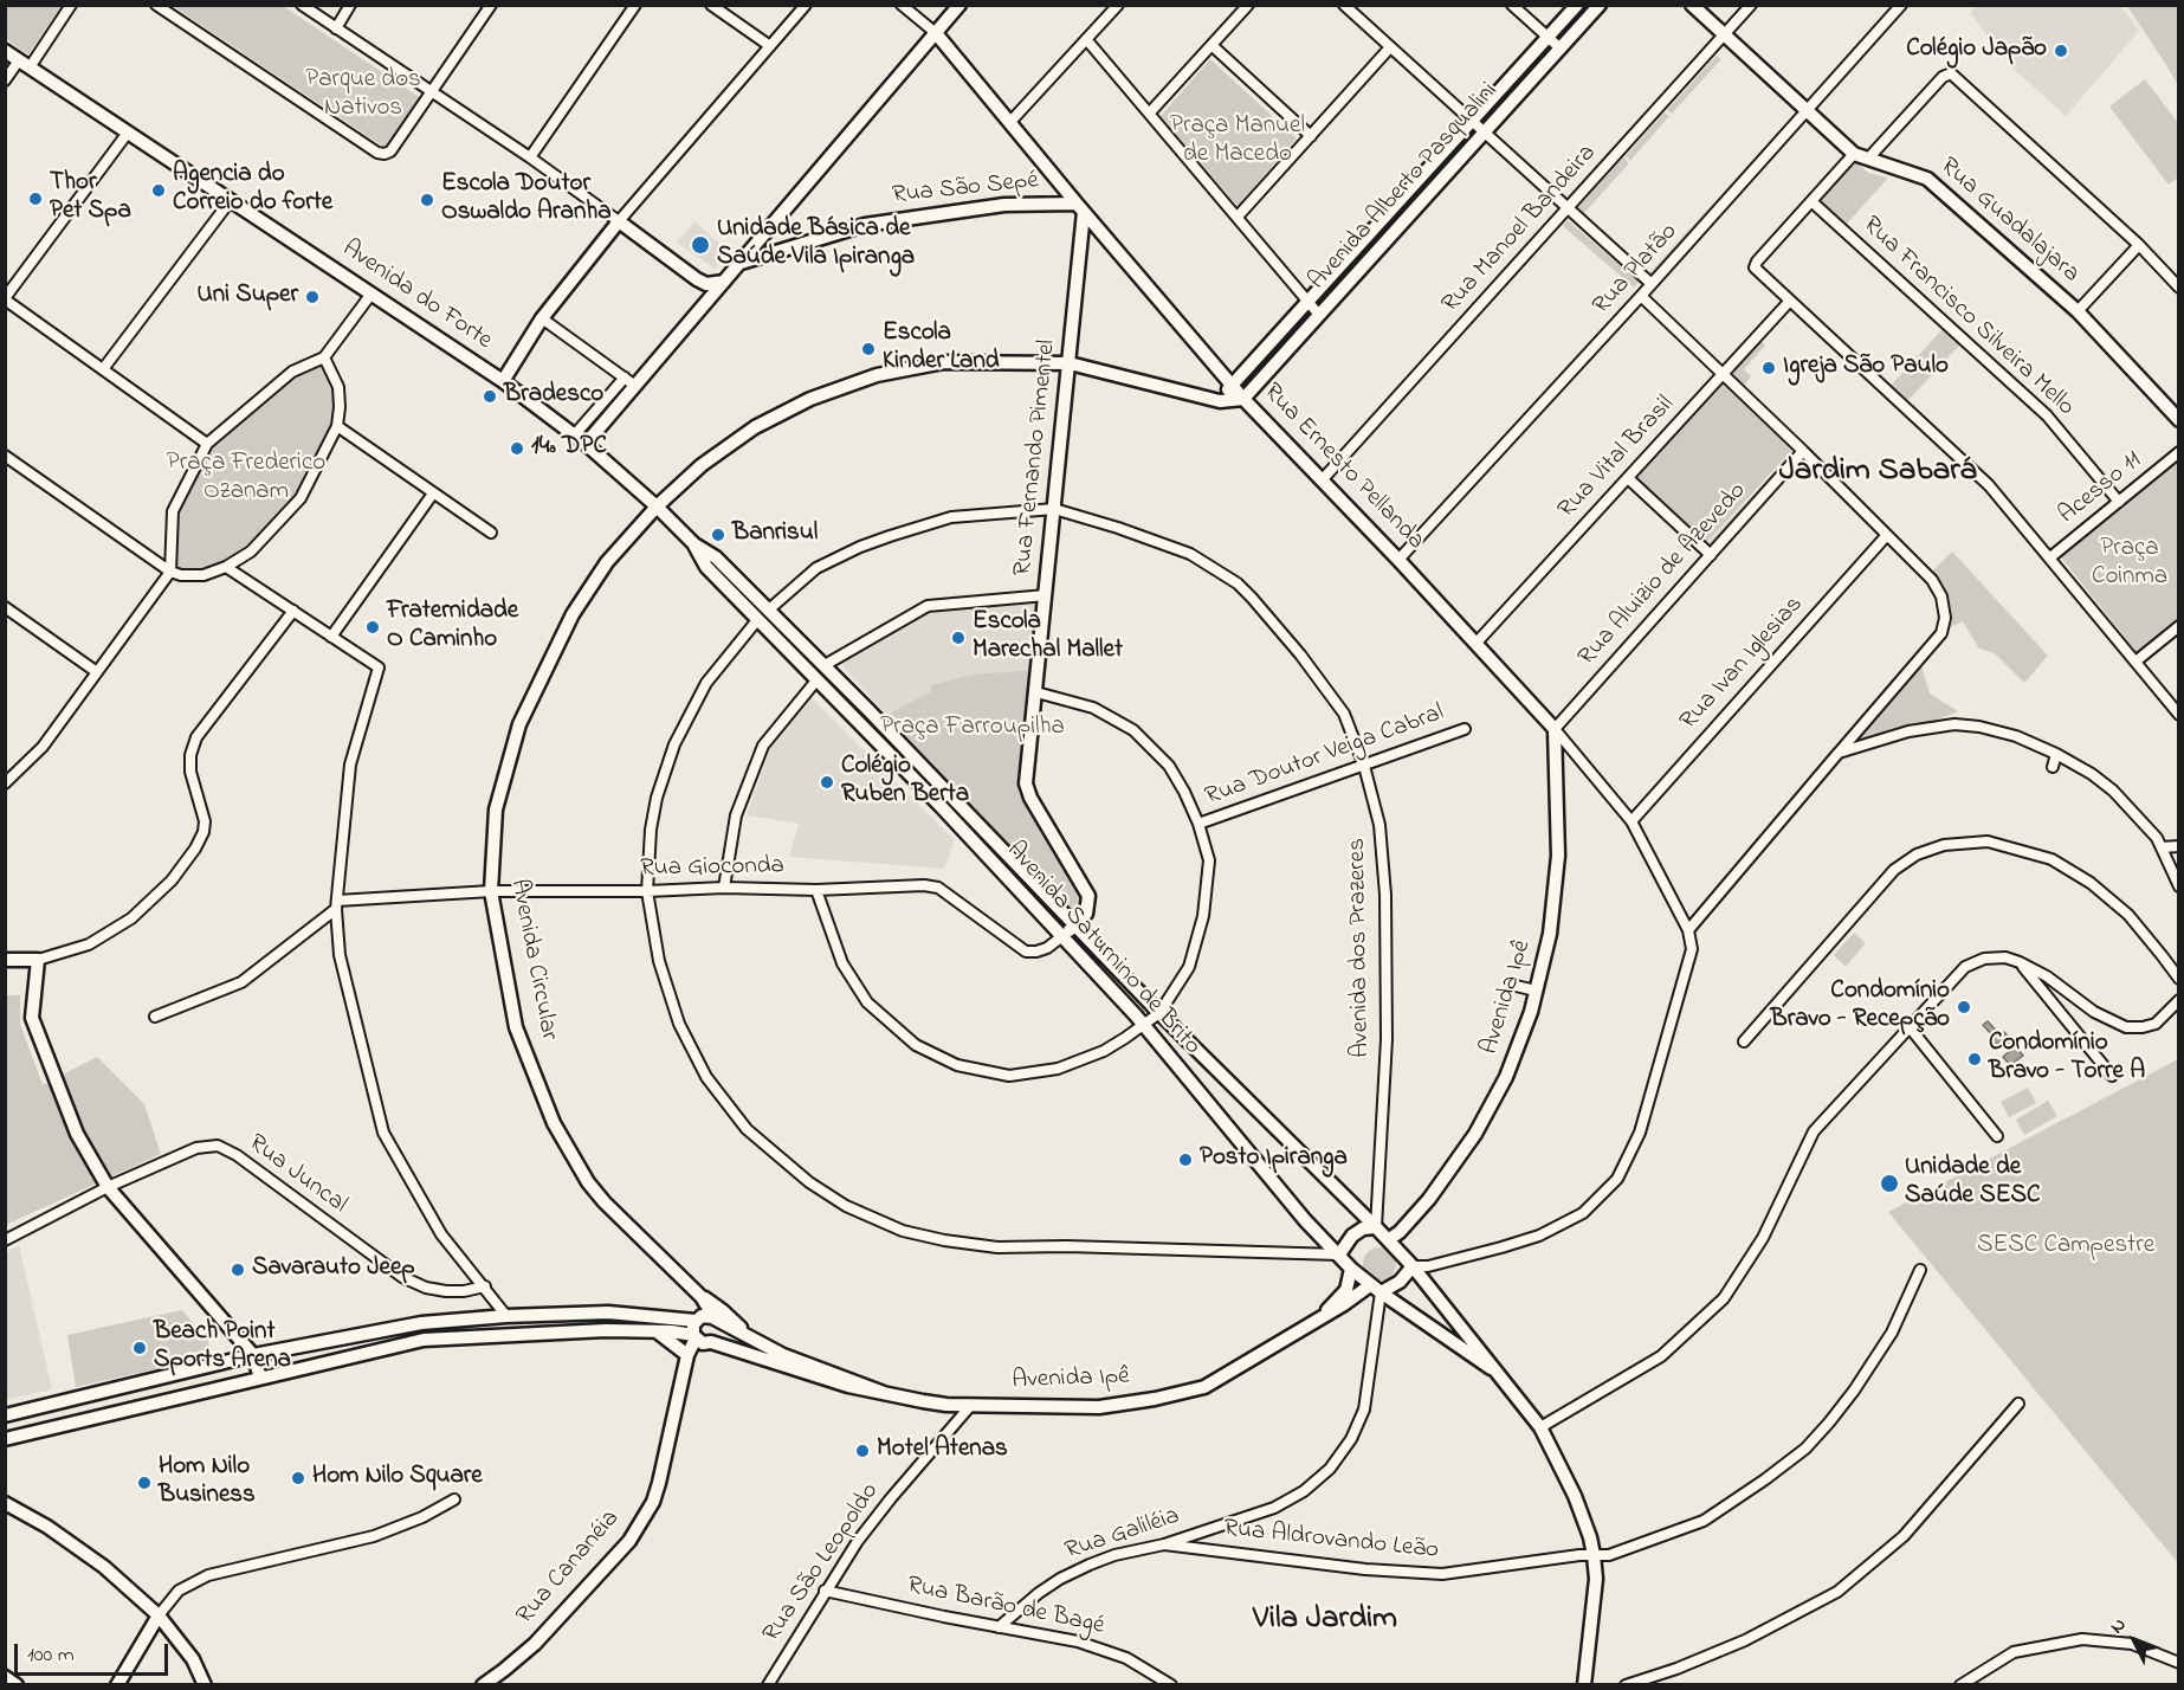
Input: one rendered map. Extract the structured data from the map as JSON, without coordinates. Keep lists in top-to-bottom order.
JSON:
{
  "streets": {
    "main road": [
      "Avenida Alberto Pasqualini",
      "Rua São Sepé",
      "Rua Guadalajara",
      "Avenida do Forte",
      "Rua Fernando Pimentel",
      "Rua Ernesto Pellanda",
      "Avenida Saturnino de Brito",
      "Avenida Circular",
      "Avenida Ipê",
      "Rua Cananéia"
    ],
    "street": [
      "Rua Manoel Bandeira",
      "Rua Platão",
      "Rua Francisco Silveira Mello",
      "Rua Vital Brasil",
      "Acesso 11",
      "Rua Aluizio de Azevedo",
      "Rua Ivan Iglesias",
      "Rua Doutor Veiga Cabral",
      "Rua Gioconda",
      "Avenida dos Prazeres",
      "Rua Juncal",
      "Rua Galiléia",
      "Rua Aldrovando Leão",
      "Rua São Leopoldo",
      "Rua Barão de Bagé"
    ]
  },
  "crossings": [
    ["Avenida Alberto Pasqualini", "Rua Ernesto Pellanda"],
    ["Avenida Alberto Pasqualini", "Avenida Circular"],
    ["Rua São Sepé", "Rua Fernando Pimentel"],
    ["Rua São Sepé", "Rua Ernesto Pellanda"],
    ["Rua Guadalajara", "Rua Manoel Bandeira"],
    ["Rua Guadalajara", "Rua Platão"],
    ["Rua Manoel Bandeira", "Rua Ernesto Pellanda"],
    ["Rua Platão", "Rua Ernesto Pellanda"],
    ["Avenida do Forte", "Avenida Saturnino de Brito"],
    ["Rua Francisco Silveira Mello", "Acesso 11"],
    ["Rua Fernando Pimentel", "Rua Ernesto Pellanda"],
    ["Rua Fernando Pimentel", "Rua Gioconda"],
    ["Rua Fernando Pimentel", "Avenida dos Prazeres"],
    ["Rua Fernando Pimentel", "Avenida Saturnino de Brito"],
    ["Rua Fernando Pimentel", "Avenida Circular"],
    ["Rua Vital Brasil", "Rua Ernesto Pellanda"],
    ["Rua Ernesto Pellanda", "Rua Aluizio de Azevedo"],
    ["Rua Ernesto Pellanda", "Rua Ivan Iglesias"],
    ["Rua Ernesto Pellanda", "Avenida Saturnino de Brito"],
    ["Rua Ernesto Pellanda", "Avenida Circular"],
    ["Rua Ernesto Pellanda", "Avenida Ipê"],
    ["Rua Aluizio de Azevedo", "Avenida Ipê"],
    ["Rua Doutor Veiga Cabral", "Avenida dos Prazeres"],
    ["Rua Gioconda", "Avenida Saturnino de Brito"],
    ["Rua Gioconda", "Avenida Circular"],
    ["Avenida dos Prazeres", "Avenida Saturnino de Brito"],
    ["Avenida Saturnino de Brito", "Avenida Circular"],
    ["Avenida Saturnino de Brito", "Avenida Ipê"],
    ["Avenida Saturnino de Brito", "Rua Galiléia"],
    ["Avenida Saturnino de Brito", "Rua Aldrovando Leão"],
    ["Avenida Circular", "Avenida Ipê"],
    ["Avenida Circular", "Rua Cananéia"],
    ["Avenida Ipê", "Rua Galiléia"],
    ["Avenida Ipê", "Rua São Leopoldo"],
    ["Avenida Ipê", "Rua Cananéia"],
    ["Rua Galiléia", "Rua Aldrovando Leão"],
    ["Rua Galiléia", "Rua Barão de Bagé"],
    ["Rua São Leopoldo", "Rua Barão de Bagé"]
  ],
  "districts": ["Jardim Sabará", "Vila Jardim"],
  "parks": [
    "Parque dos Nativos",
    "Praça Manuel de Macedo",
    "Praça Frederico Ozanam",
    "Praça Coinma",
    "Praça Farroupilha",
    "SESC Campestre"
  ],
  "places": [
    "Colégio Japão",
    "Agencia do Correio do forte",
    "Thor Pet Spa",
    "Escola Doutor Oswaldo Aranha",
    "Unidade Básica de Saúde Vila Ipiranga",
    "Uni Super",
    "Escola Kinder Land",
    "Igreja São Paulo",
    "Bradesco",
    "14ª DPC",
    "Banrisul",
    "Fraternidade O Caminho",
    "Escola Marechal Mallet",
    "Colégio Ruben Berta",
    "Condomínio Bravo - Recepção",
    "Condomínio Bravo - Torre A",
    "Posto Ipiranga",
    "Unidade de Saúde SESC",
    "Savarauto Jeep",
    "Beach Point Sports Arena",
    "Motel Atenas",
    "Hom Nilo Square",
    "Hom Nilo Business"
  ],
  "scale_bar": "100 m",
  "north": "top left"
}
